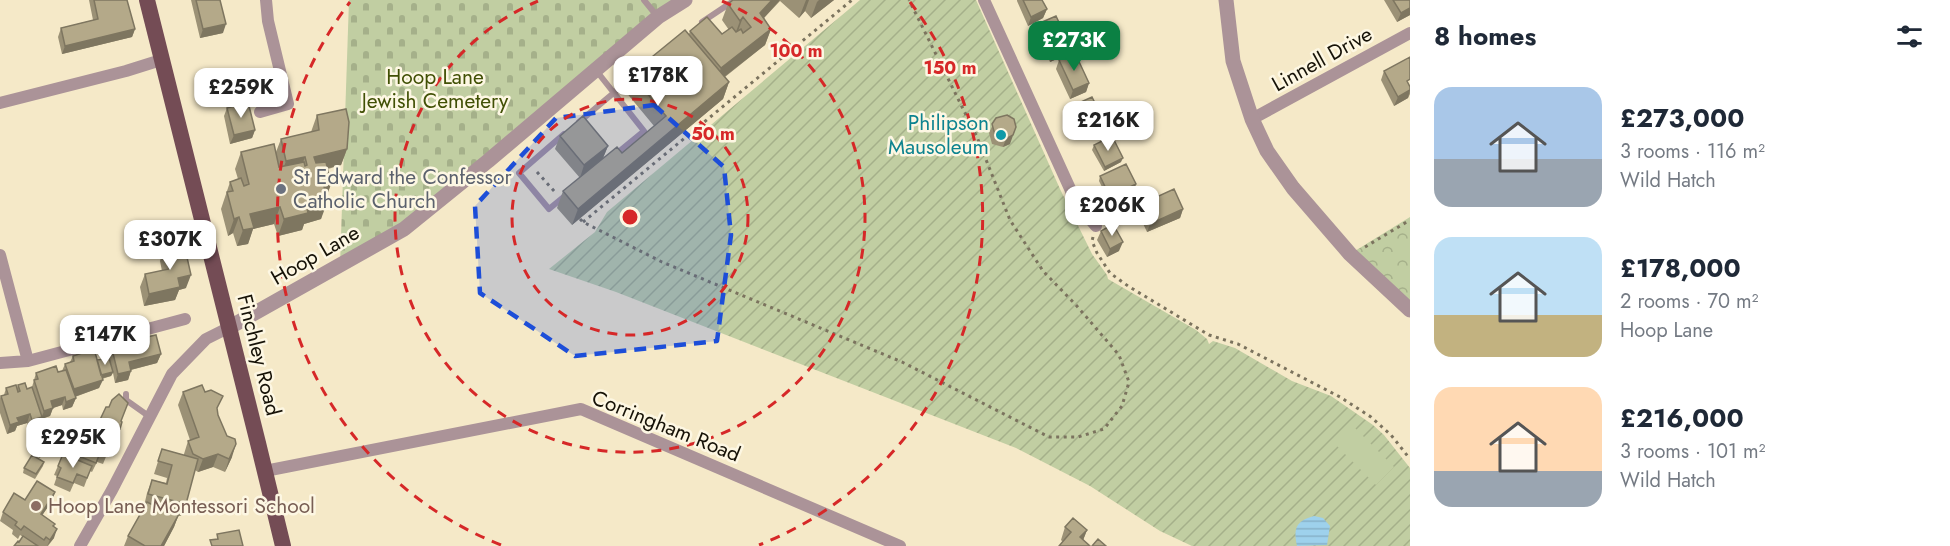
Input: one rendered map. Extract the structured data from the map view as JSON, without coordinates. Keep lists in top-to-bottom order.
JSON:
{
  "streets": {
    "main road": ["Finchley Road"],
    "street": ["Linnell Drive", "Hoop Lane", "Corringham Road"]
  },
  "crossings": [
    ["Hoop Lane", "Finchley Road"],
    ["Finchley Road", "Corringham Road"]
  ],
  "parks": ["Hoop Lane Jewish Cemetery"],
  "places": ["Philipson Mausoleum", "St Edward the Confessor Catholic Church", "Hoop Lane Montessori School"],
  "page": {
    "heading": "8 homes",
    "price": [
      "£273K",
      "£178K",
      "£259K",
      "£216K",
      "£206K",
      "£307K",
      "£147K",
      "£295K"
    ],
    "list": [
      {
        "name": "£273,000",
        "note": "3 rooms · 116 m² · Wild Hatch"
      },
      {
        "name": "£178,000",
        "note": "2 rooms · 70 m² · Hoop Lane"
      },
      {
        "name": "£216,000",
        "note": "3 rooms · 101 m² · Wild Hatch"
      }
    ]
  },
  "rings": ["100 m", "150 m", "50 m"]
}
